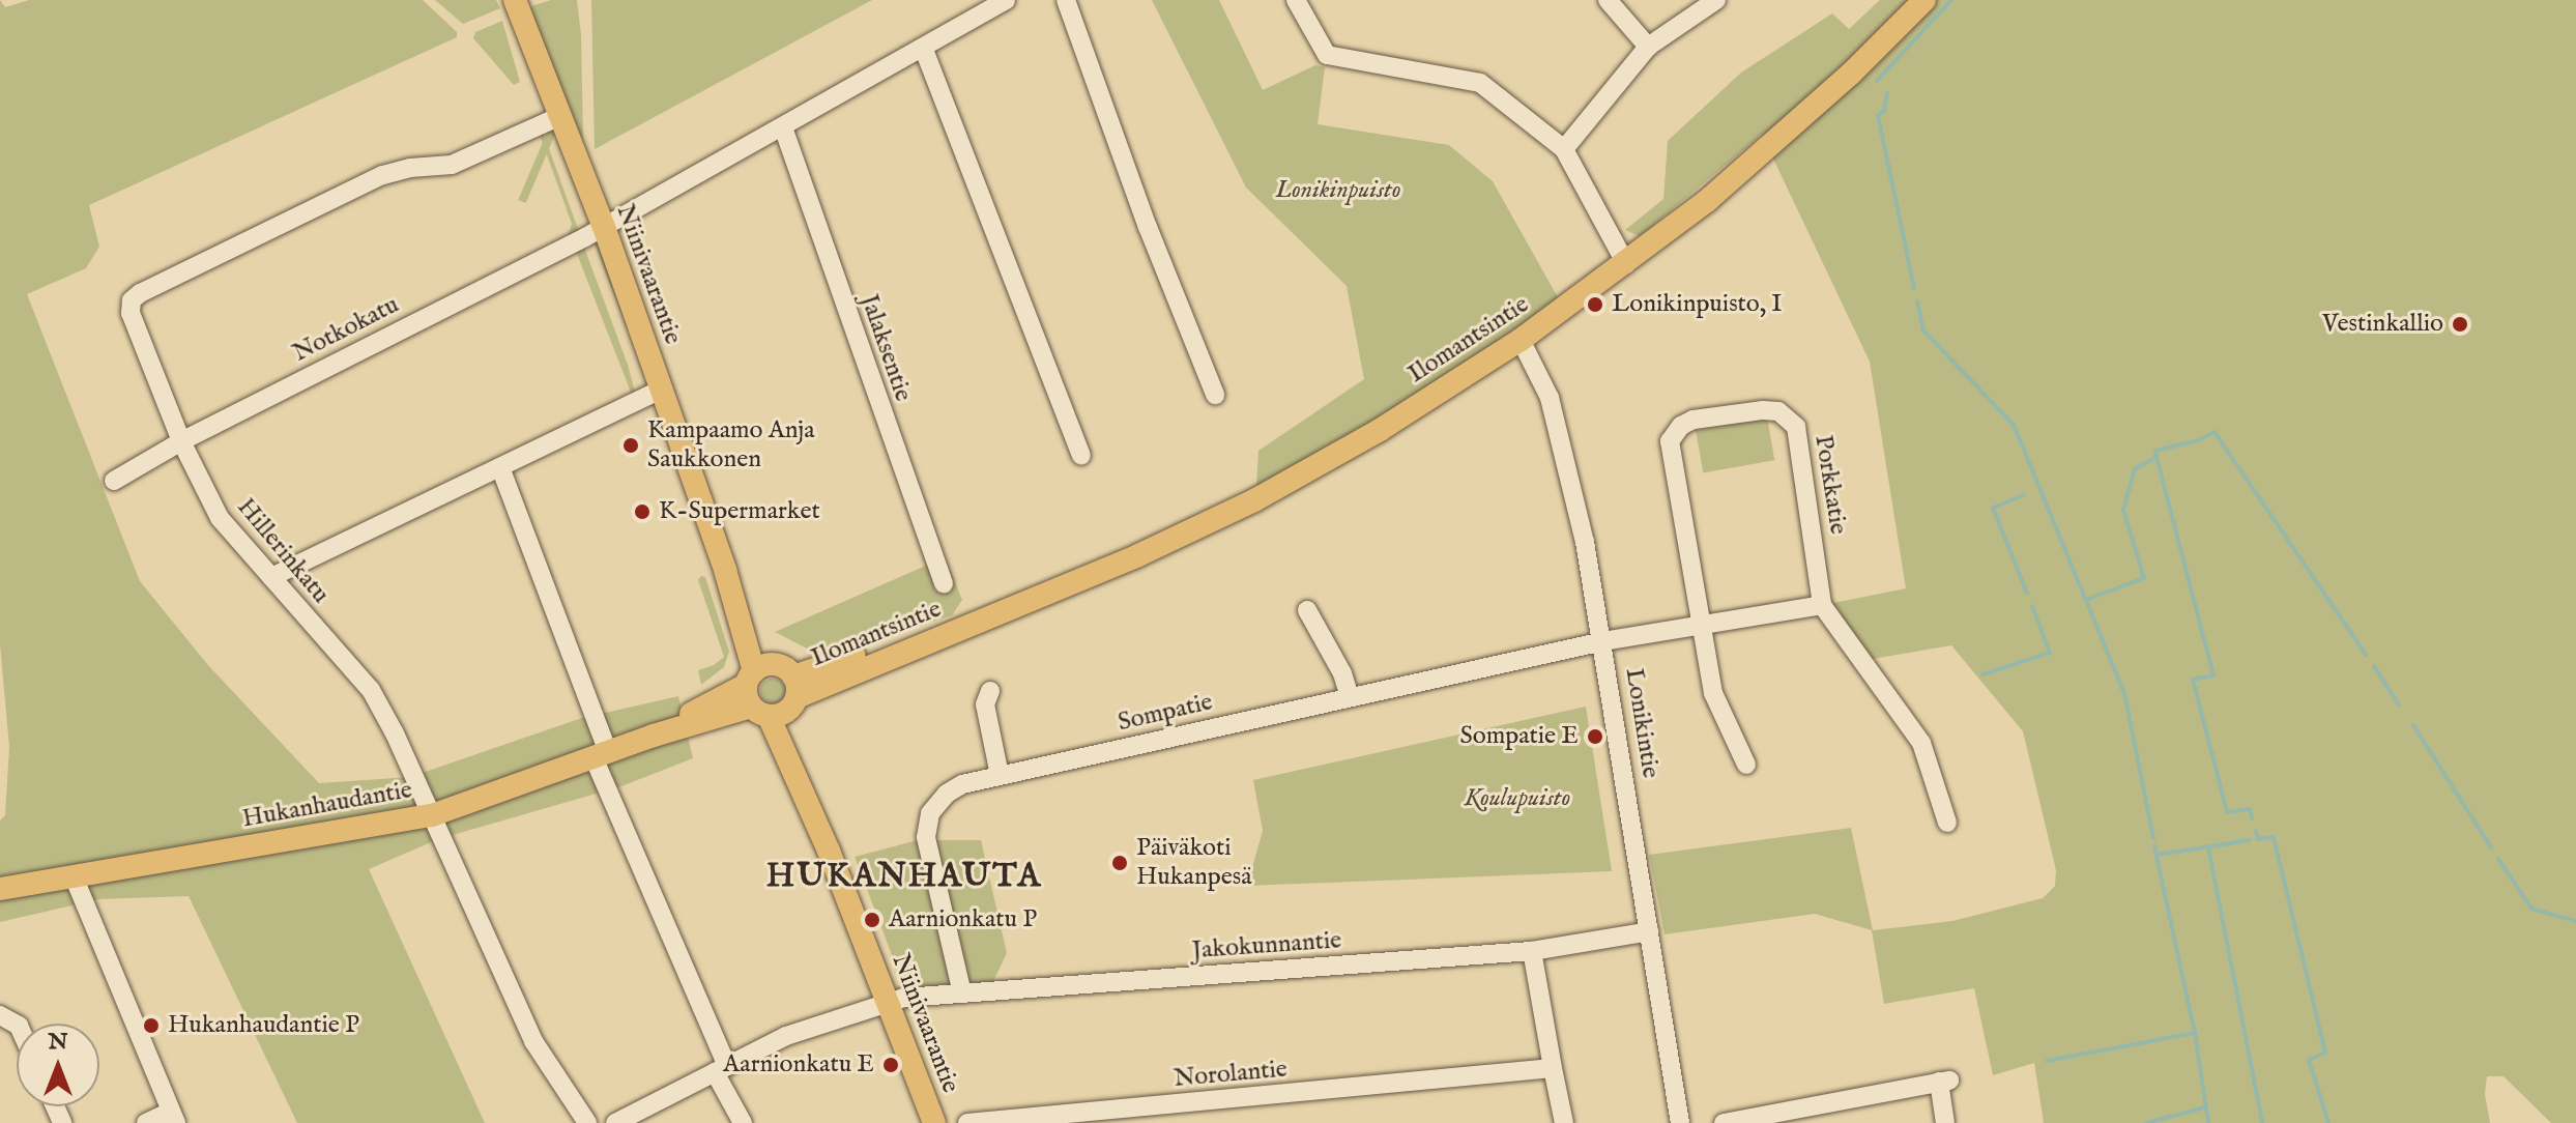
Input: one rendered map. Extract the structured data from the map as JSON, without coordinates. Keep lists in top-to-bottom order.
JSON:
{
  "streets": {
    "main road": ["Niinivaarantie", "Ilomantsintie", "Hukanhaudantie"],
    "street": [
      "Notkokatu",
      "Jalaksentie",
      "Porkkatie",
      "Hillerinkatu",
      "Sompatie",
      "Lonikintie",
      "Jakokunnantie",
      "Norolantie"
    ]
  },
  "crossings": [
    ["Niinivaarantie", "Notkokatu"],
    ["Niinivaarantie", "Ilomantsintie"],
    ["Niinivaarantie", "Hillerinkatu"],
    ["Niinivaarantie", "Hukanhaudantie"],
    ["Niinivaarantie", "Jakokunnantie"],
    ["Notkokatu", "Jalaksentie"],
    ["Notkokatu", "Hillerinkatu"],
    ["Ilomantsintie", "Lonikintie"],
    ["Ilomantsintie", "Hukanhaudantie"],
    ["Hillerinkatu", "Hukanhaudantie"],
    ["Sompatie", "Lonikintie"],
    ["Sompatie", "Jakokunnantie"],
    ["Lonikintie", "Jakokunnantie"]
  ],
  "districts": ["HUKANHAUTA"],
  "parks": ["Lonikinpuisto", "Koulupuisto"],
  "places": [
    "Lonikinpuisto, I",
    "Vestinkallio",
    "Kampaamo Anja Saukkonen",
    "K-Supermarket",
    "Sompatie E",
    "Päiväkoti Hukanpesä",
    "Aarnionkatu P",
    "Hukanhaudantie P",
    "Aarnionkatu E"
  ],
  "north": "top"
}
